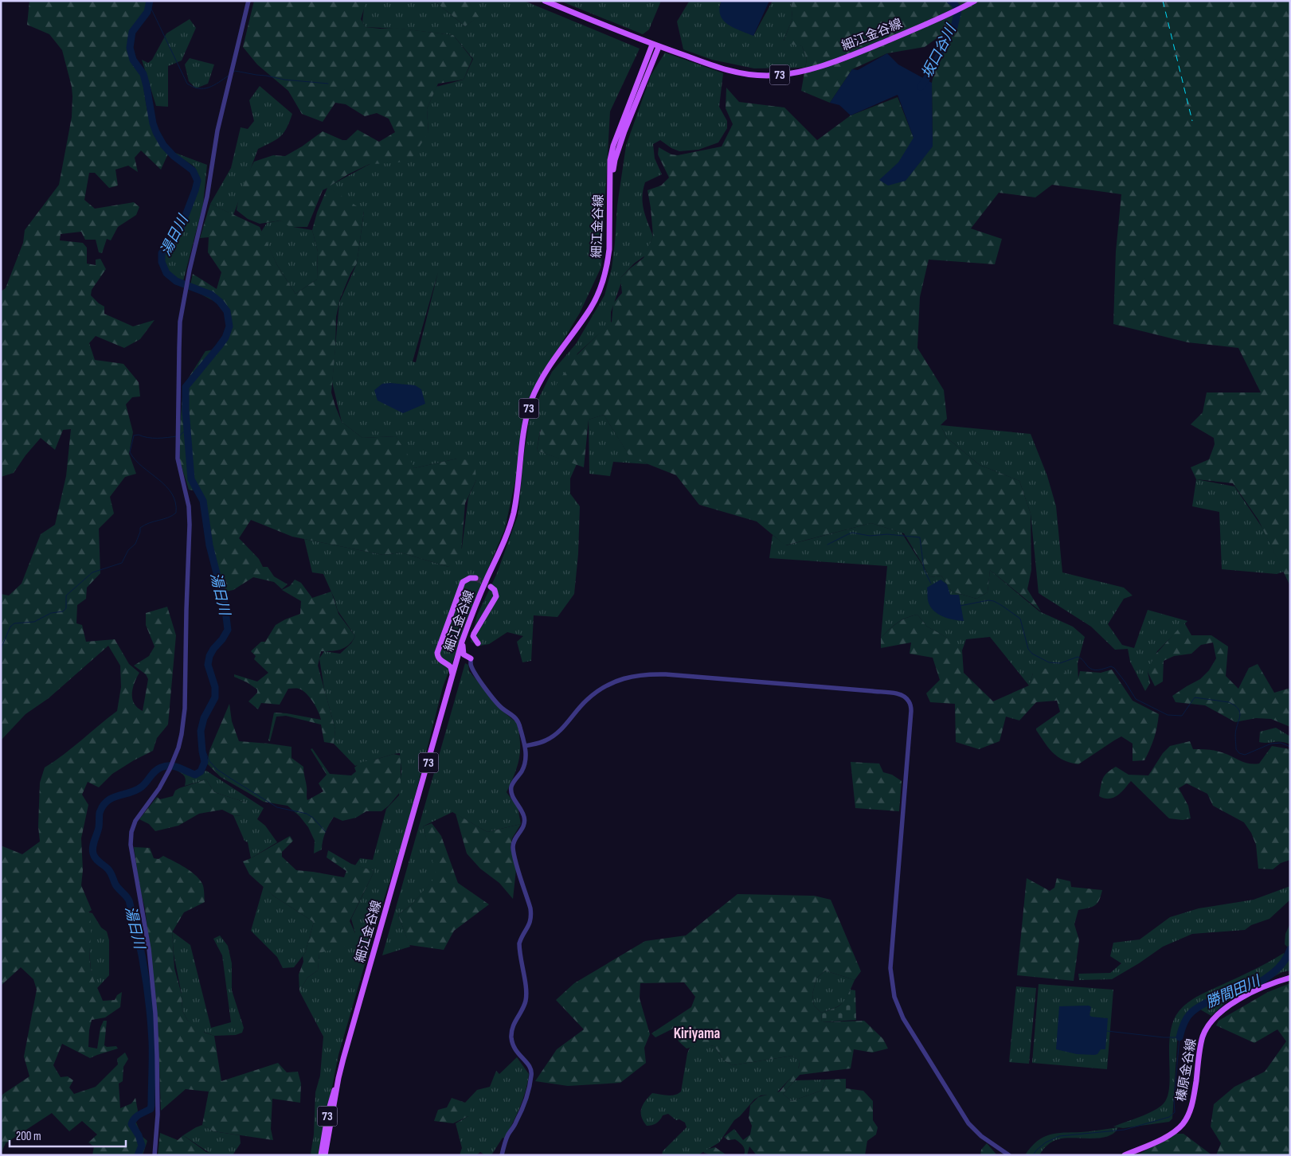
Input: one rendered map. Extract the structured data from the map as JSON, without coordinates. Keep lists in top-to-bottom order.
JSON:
{
  "streets": {
    "main road": ["細江金谷線", "73", "榛原金谷線"]
  },
  "districts": ["Kiriyama"],
  "water": ["坂口谷川", "湯日川", "勝間田川"],
  "scale_bar": "200 m"
}
